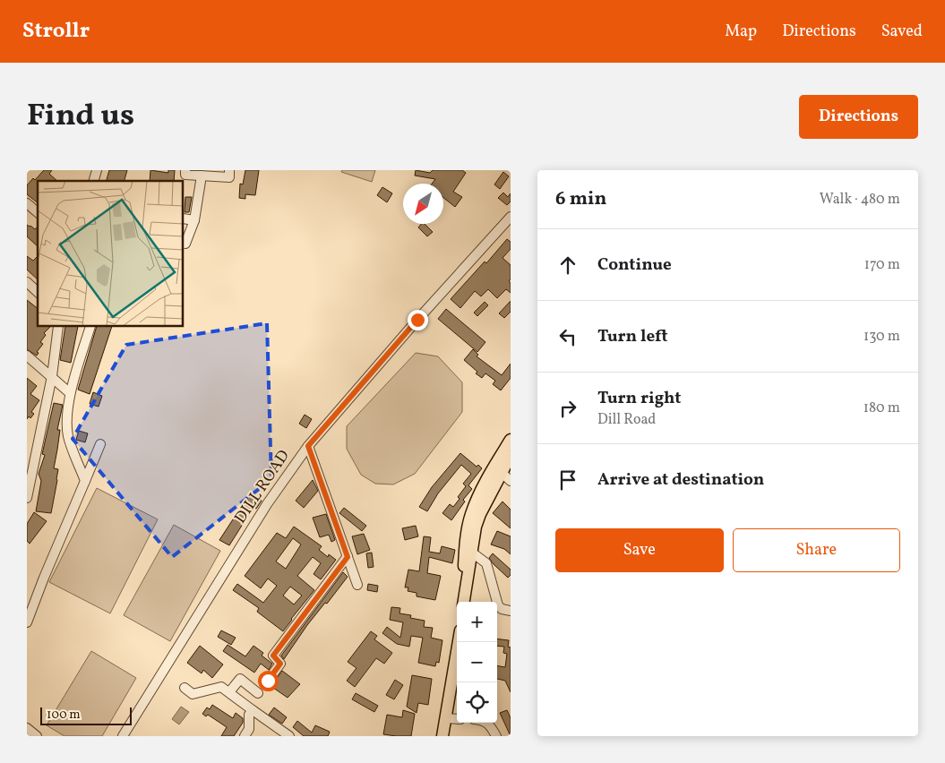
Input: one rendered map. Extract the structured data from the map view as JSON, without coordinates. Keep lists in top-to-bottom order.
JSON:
{
  "streets": {
    "street": ["DILL ROAD"]
  },
  "scale_bar": "100 m",
  "north": "bottom left",
  "page": {
    "header": "Strollr",
    "nav": ["Map", "Directions", "Saved"],
    "title": "Find us",
    "buttons": [
      "Directions",
      ["Save", "Share"]
    ],
    "heading": ["6 min", "Walk · 480 m"],
    "list": [
      ["Continue", "170 m"],
      ["Turn left", "130 m"],
      ["Turn right", "Dill Road", "180 m"],
      "Arrive at destination"
    ],
    "map_buttons": ["+", "−"],
    "scale": "100 m"
  }
}
